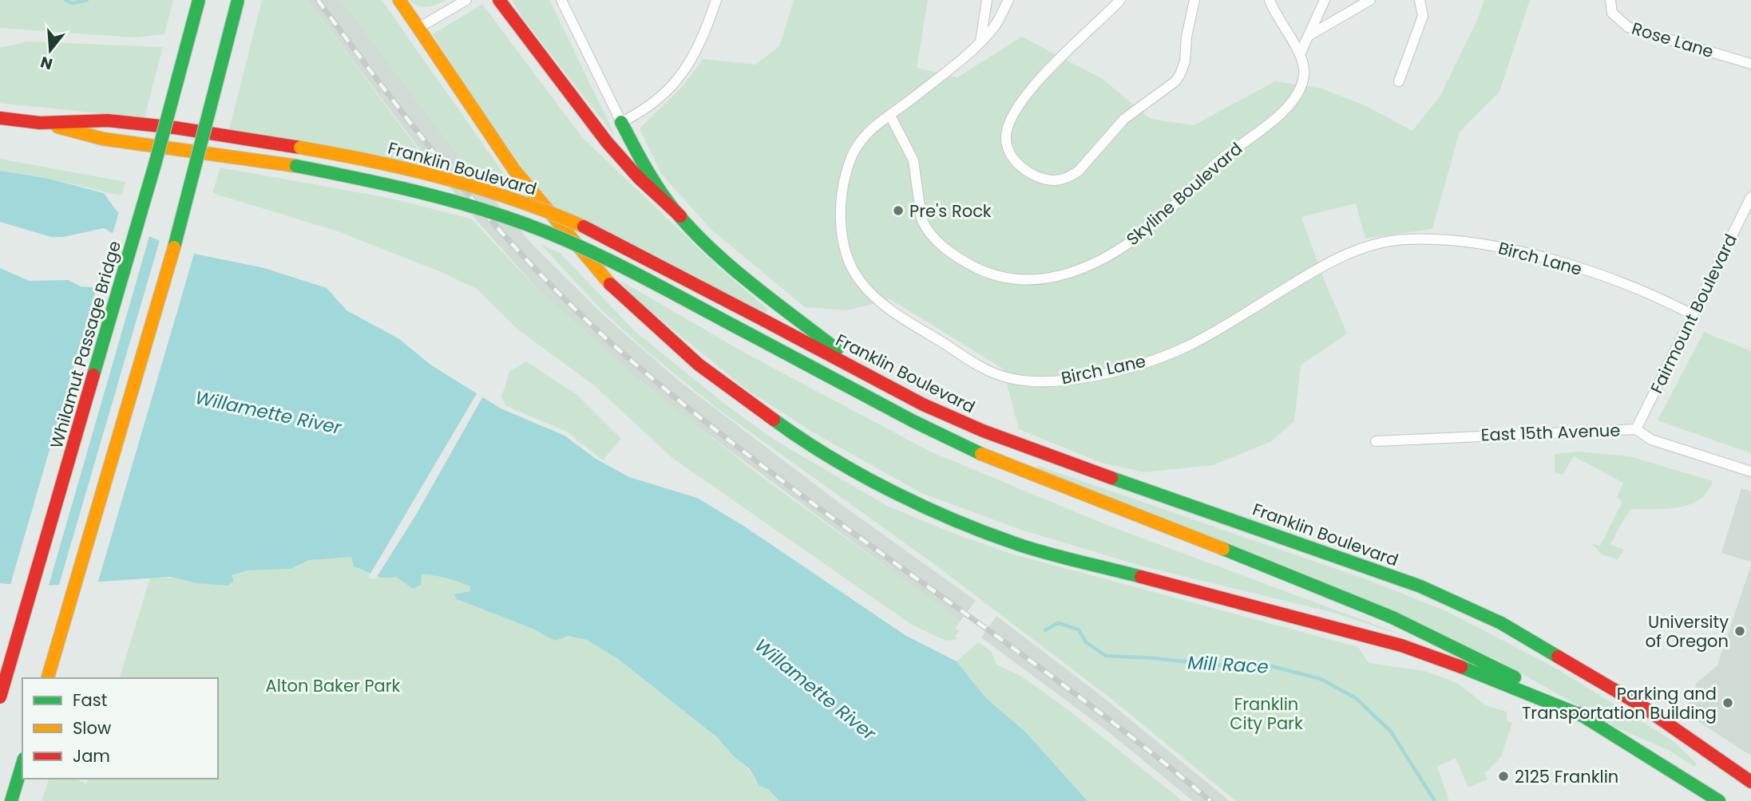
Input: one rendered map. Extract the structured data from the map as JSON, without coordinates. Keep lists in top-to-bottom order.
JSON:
{
  "streets": {
    "main road": ["Franklin Boulevard", "Whilamut Passage Bridge"],
    "street": [
      "Rose Lane",
      "Skyline Boulevard",
      "Birch Lane",
      "Fairmount Boulevard",
      "East 15th Avenue"
    ]
  },
  "crossings": [
    ["Skyline Boulevard", "Birch Lane"],
    ["Birch Lane", "Fairmount Boulevard"],
    ["Fairmount Boulevard", "East 15th Avenue"]
  ],
  "water": ["Willamette River", "Mill Race"],
  "parks": ["Alton Baker Park", "Franklin City Park"],
  "places": [
    "Pre's Rock",
    "University of Oregon",
    "Parking and Transportation Building",
    "2125 Franklin"
  ],
  "legend": ["Fast", "Slow", "Jam"],
  "north": "bottom"
}
